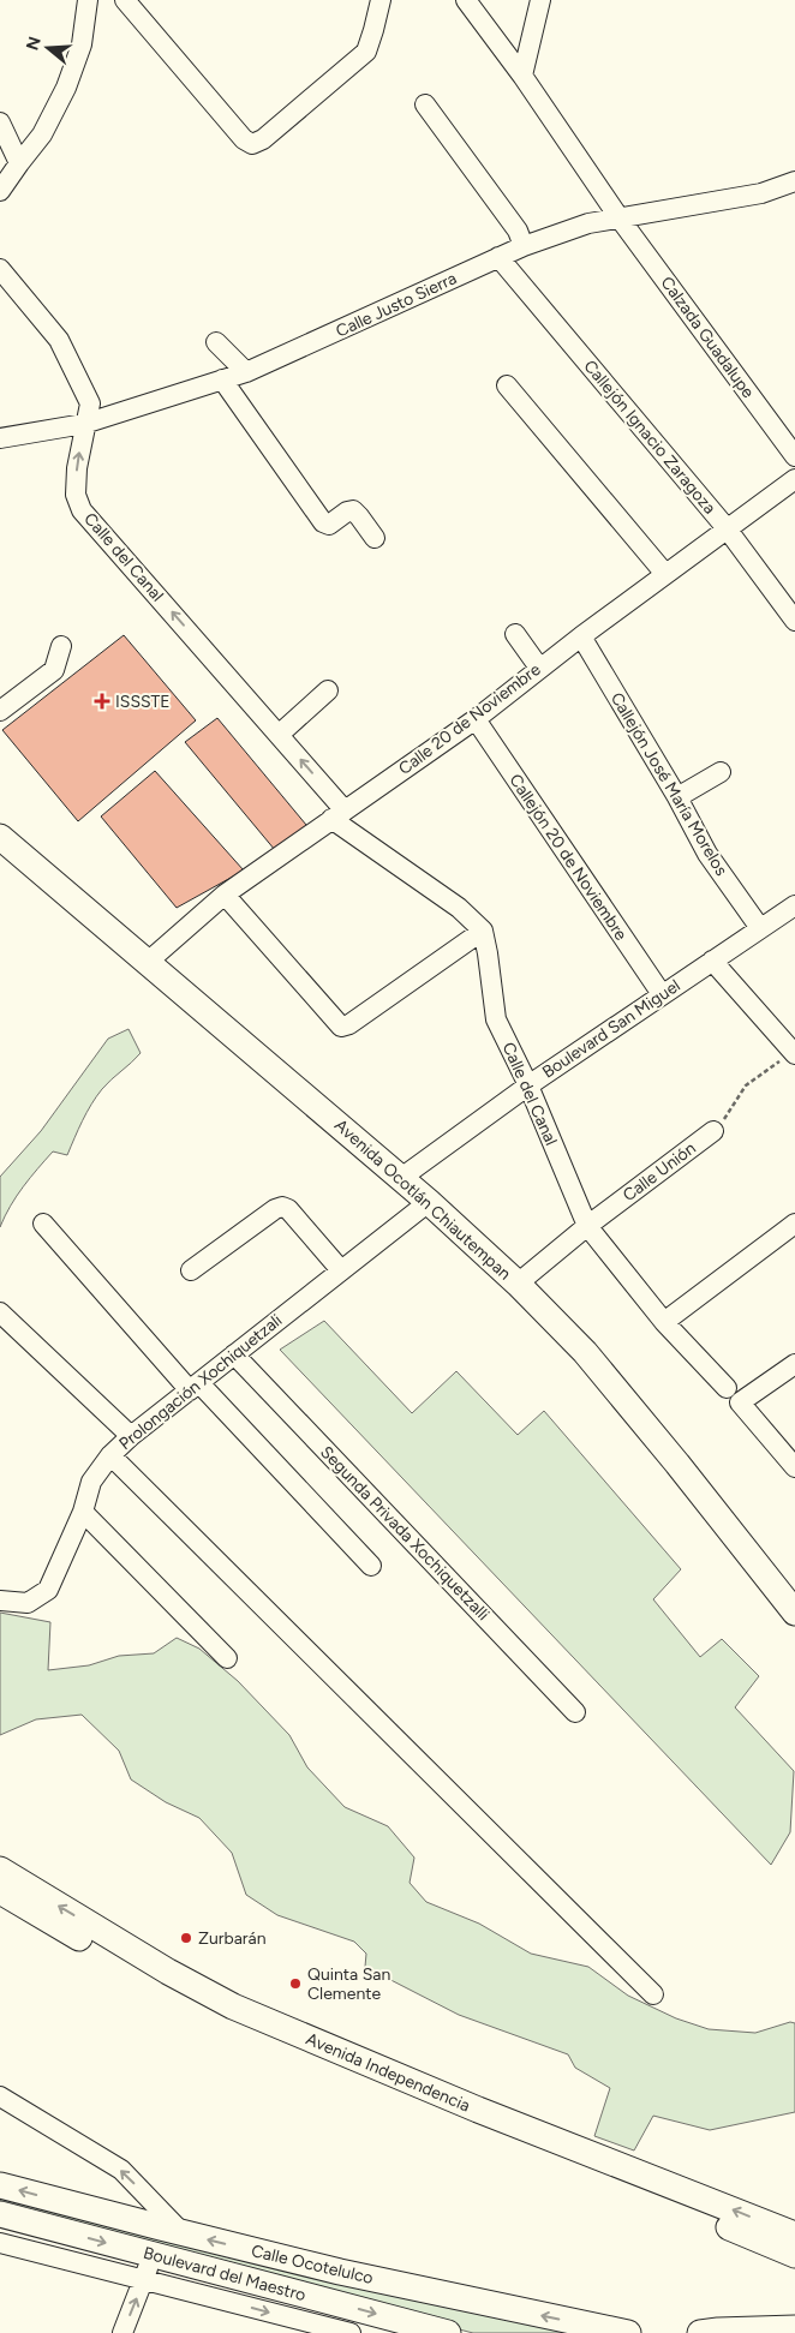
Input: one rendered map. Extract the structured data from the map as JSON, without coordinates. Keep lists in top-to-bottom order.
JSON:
{
  "streets": {
    "main road": [
      "Avenida Ocotlán Chiautempan",
      "Avenida Independencia",
      "Calle Ocotelulco",
      "Boulevard del Maestro"
    ],
    "street": [
      "Calle Justo Sierra",
      "Calzada Guadalupe",
      "Callejón Ignacio Zaragoza",
      "Calle del Canal",
      "Calle 20 de Noviembre",
      "Callejón José María Morelos",
      "Callejón 20 de Noviembre",
      "Boulevard San Miguel",
      "Calle Unión",
      "Prolongación Xochiquetzali",
      "Segunda Privada Xochiquetzalli"
    ]
  },
  "crossings": [
    ["Calle Justo Sierra", "Calzada Guadalupe"],
    ["Calle Justo Sierra", "Callejón Ignacio Zaragoza"],
    ["Calle Justo Sierra", "Calle del Canal"],
    ["Callejón Ignacio Zaragoza", "Calle 20 de Noviembre"],
    ["Calle del Canal", "Calle 20 de Noviembre"],
    ["Calle del Canal", "Boulevard San Miguel"],
    ["Calle del Canal", "Calle Unión"],
    ["Calle 20 de Noviembre", "Callejón José María Morelos"],
    ["Calle 20 de Noviembre", "Callejón 20 de Noviembre"],
    ["Calle 20 de Noviembre", "Avenida Ocotlán Chiautempan"],
    ["Callejón José María Morelos", "Boulevard San Miguel"],
    ["Callejón 20 de Noviembre", "Boulevard San Miguel"],
    ["Boulevard San Miguel", "Avenida Ocotlán Chiautempan"],
    ["Calle Unión", "Avenida Ocotlán Chiautempan"],
    ["Avenida Ocotlán Chiautempan", "Prolongación Xochiquetzali"],
    ["Prolongación Xochiquetzali", "Segunda Privada Xochiquetzalli"]
  ],
  "one_way": ["Calle Ocotelulco"],
  "places": {
    "health": ["ISSSTE"],
    "other": ["Zurbarán", "Quinta San Clemente"]
  },
  "north": "left"
}
